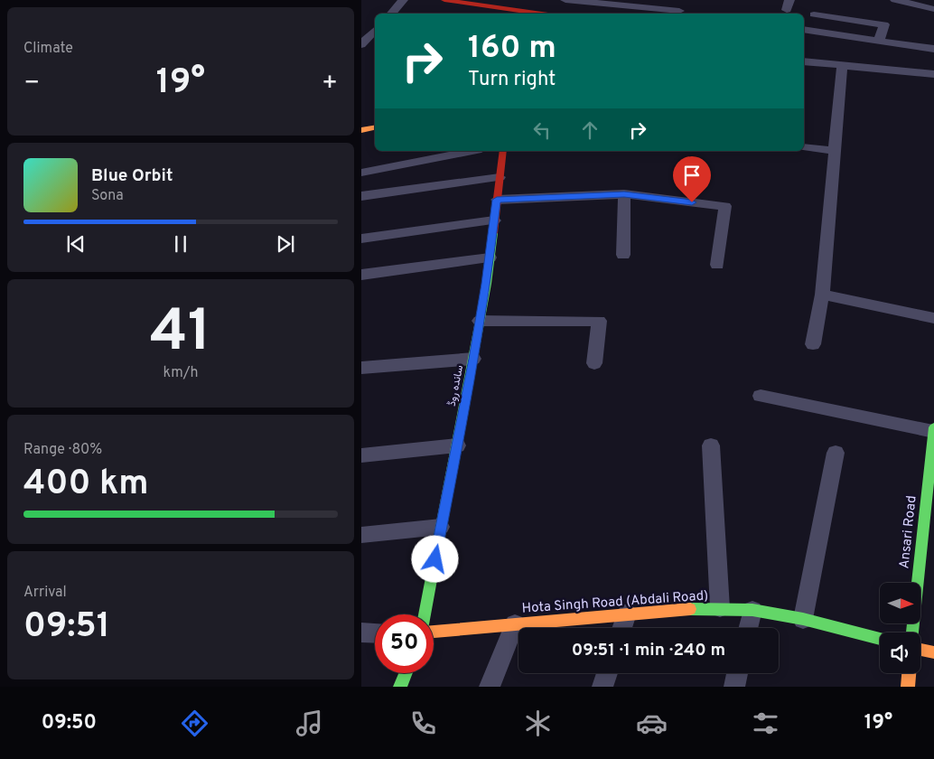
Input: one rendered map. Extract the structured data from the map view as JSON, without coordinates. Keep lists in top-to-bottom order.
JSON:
{
  "streets": {
    "main road": ["ساندہ روڈ", "Ansari Road", "Hota Singh Road (Abdali Road)"]
  },
  "north": "right",
  "page": {
    "tile": [
      "Climate",
      ["41", "km/h"],
      ["Range · 80%", "400 km"],
      ["Arrival", "09:51"]
    ],
    "turn": ["160 m", "Turn right"],
    "heat": ["−", "19°", "+"],
    "song": ["Blue Orbit", "Sona"],
    "limit": "50",
    "trip": "09:51 · 1 min · 240 m",
    "tabs": ["09:50", "19°"]
  }
}
